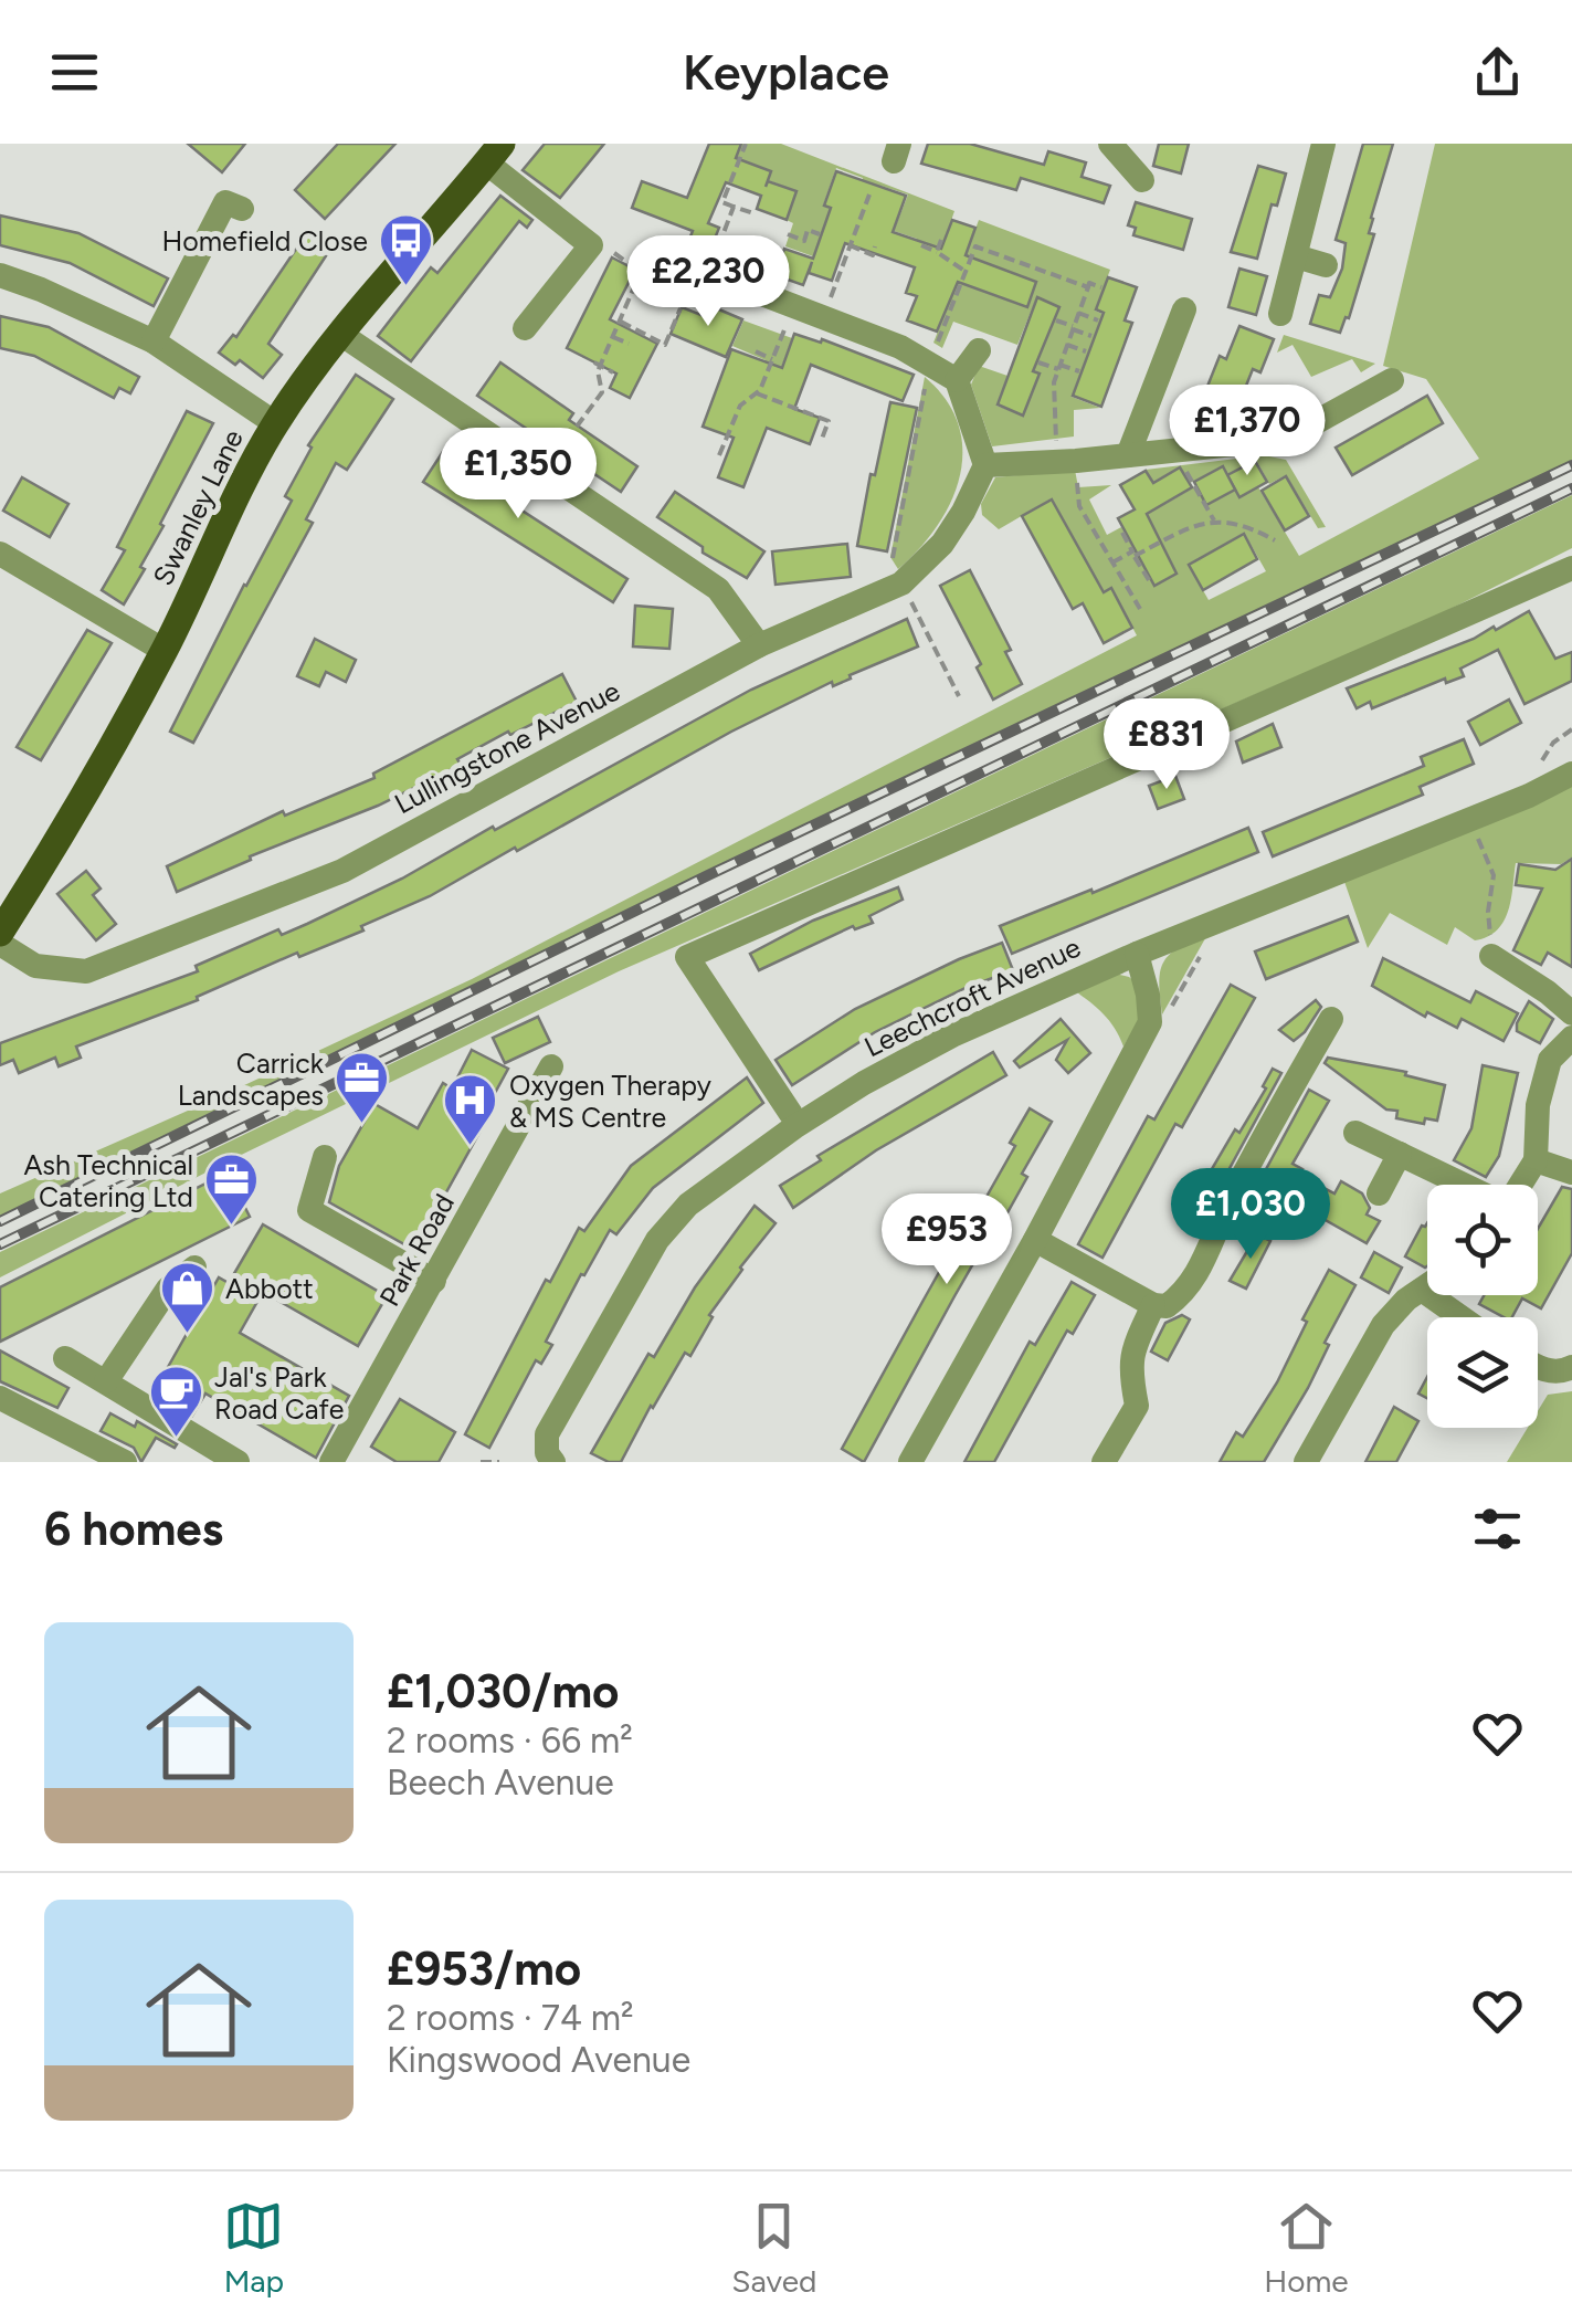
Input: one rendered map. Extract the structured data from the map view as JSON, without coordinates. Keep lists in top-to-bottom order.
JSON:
{
  "streets": {
    "main road": ["Swanley Lane"],
    "street": ["Lullingstone Avenue", "Leechcroft Avenue", "Park Road"]
  },
  "places": {
    "bus stop": ["Homefield Close"],
    "office": ["Carrick Landscapes", "Ash Technical Catering Ltd"],
    "hospital": ["Oxygen Therapy & MS Centre"],
    "shop": ["Abbott"],
    "cafe": ["Jal's Park Road Cafe"]
  },
  "page": {
    "header": "Keyplace",
    "price": [
      "£2,230",
      "£1,370",
      "£1,350",
      "£831",
      "£1,030",
      "£953"
    ],
    "heading": "6 homes",
    "list": [
      {
        "name": "£1,030/mo",
        "note": "2 rooms · 66 m² · Beech Avenue"
      },
      {
        "name": "£953/mo",
        "note": "2 rooms · 74 m² · Kingswood Avenue"
      }
    ],
    "tabs": ["Map", "Saved", "Home"]
  }
}
